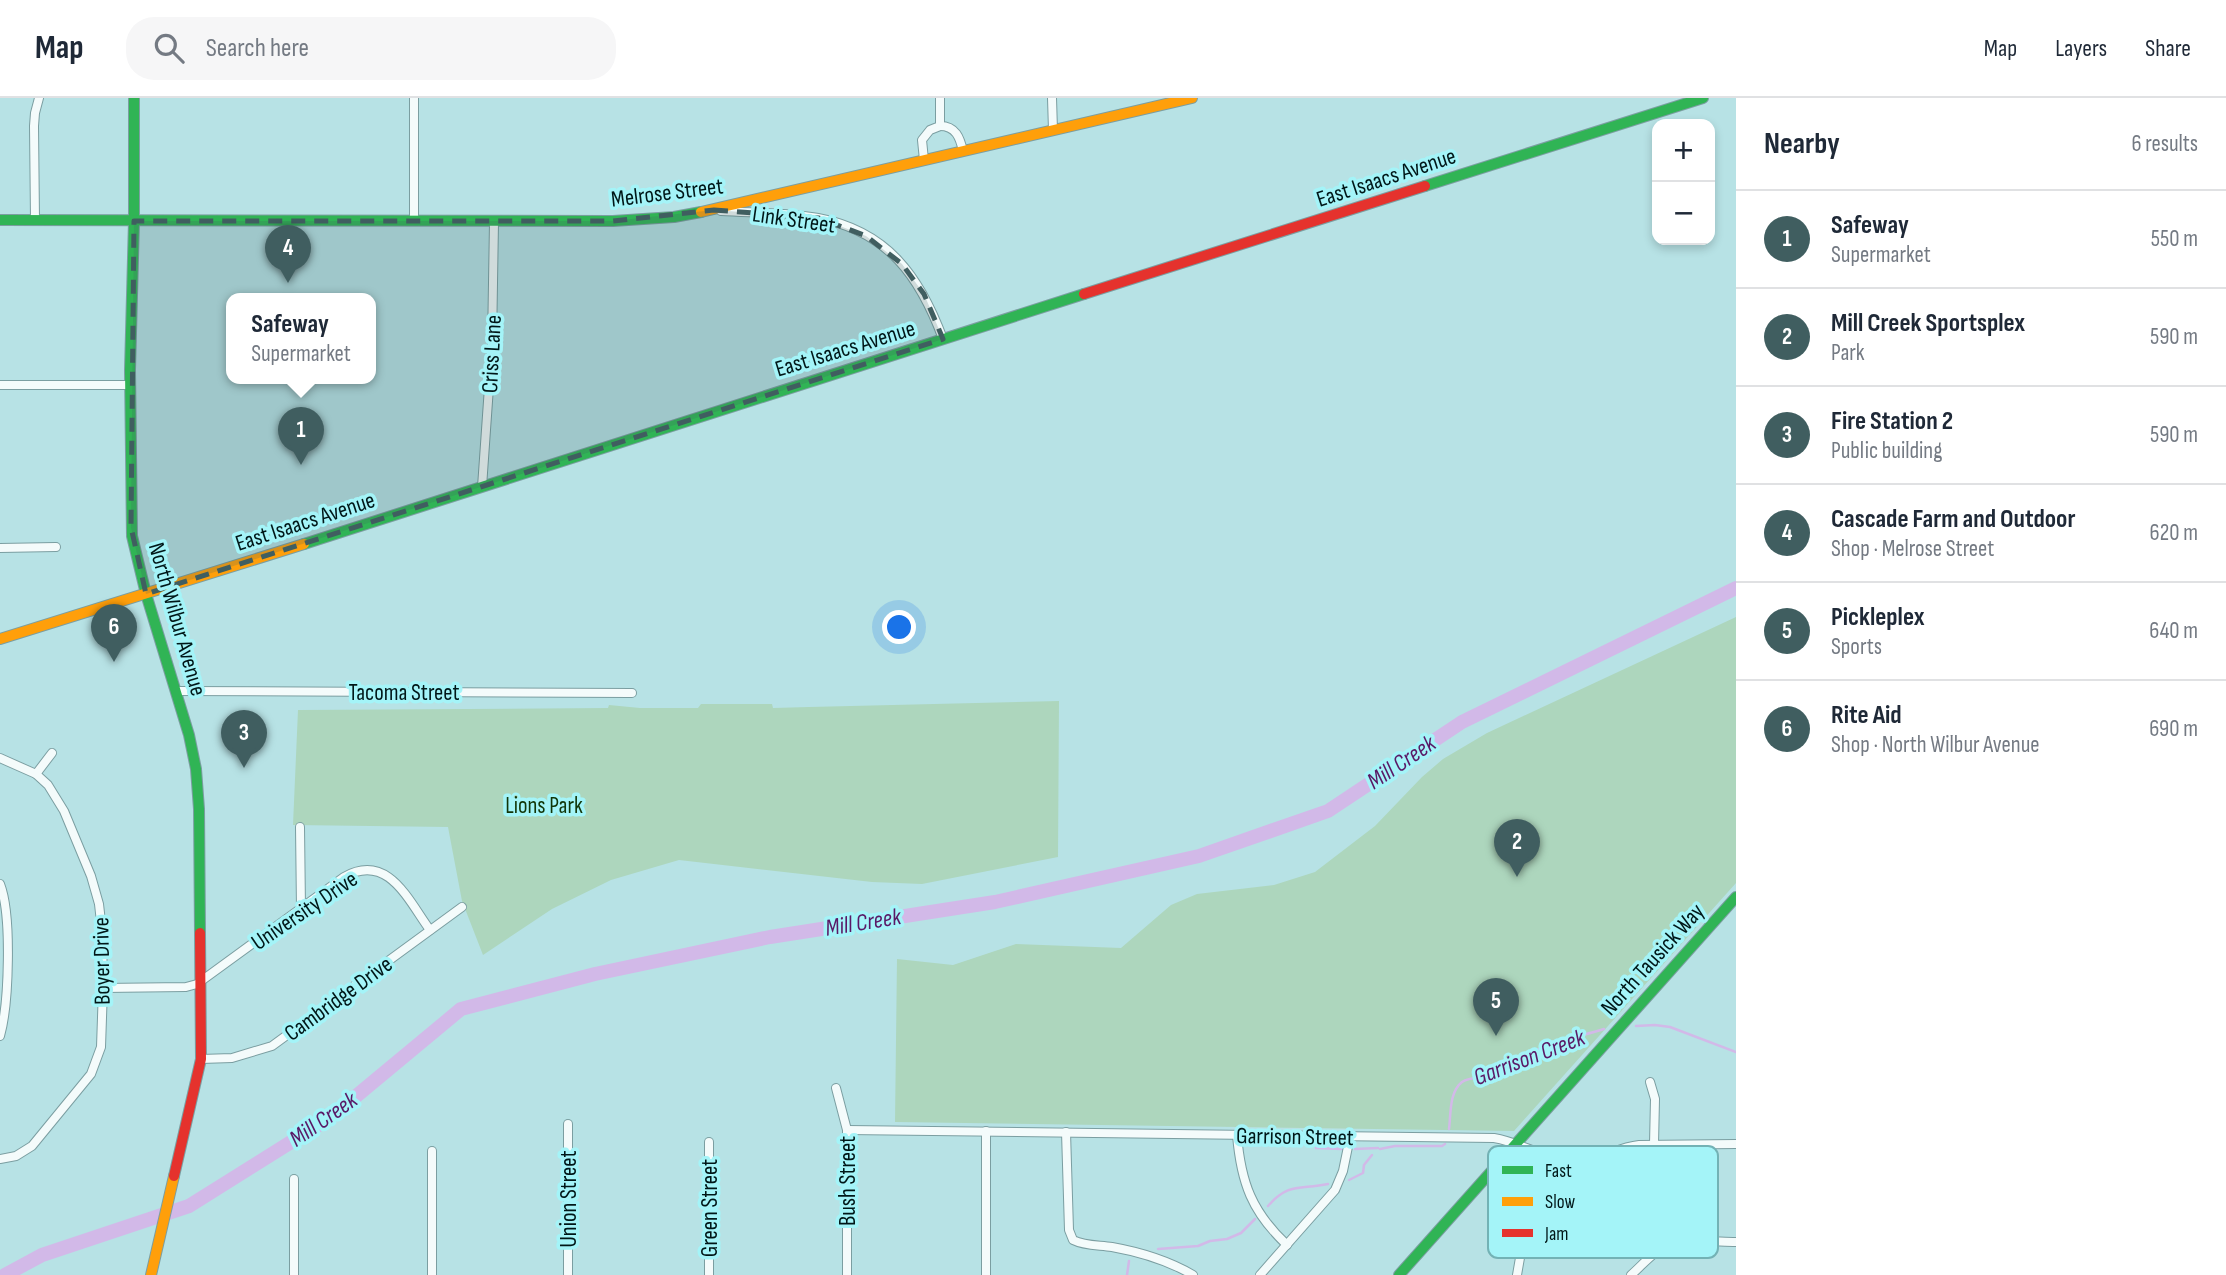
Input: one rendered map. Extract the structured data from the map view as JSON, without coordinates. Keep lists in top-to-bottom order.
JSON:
{
  "streets": {
    "main road": [
      "East Isaacs Avenue",
      "Melrose Street",
      "North Wilbur Avenue",
      "North Tausick Way"
    ],
    "street": [
      "Link Street",
      "Criss Lane",
      "Tacoma Street",
      "University Drive",
      "Boyer Drive",
      "Cambridge Drive",
      "Garrison Street",
      "Bush Street",
      "Union Street",
      "Green Street"
    ]
  },
  "crossings": [
    ["East Isaacs Avenue", "Link Street"],
    ["East Isaacs Avenue", "Criss Lane"],
    ["East Isaacs Avenue", "North Wilbur Avenue"],
    ["Melrose Street", "Link Street"],
    ["Melrose Street", "Criss Lane"],
    ["Melrose Street", "North Wilbur Avenue"],
    ["North Wilbur Avenue", "Tacoma Street"],
    ["North Wilbur Avenue", "University Drive"],
    ["North Wilbur Avenue", "Cambridge Drive"],
    ["University Drive", "Cambridge Drive"],
    ["North Tausick Way", "Garrison Street"],
    ["Garrison Street", "Bush Street"]
  ],
  "water": ["Mill Creek", "Garrison Creek"],
  "parks": ["Lions Park"],
  "legend": ["Fast", "Slow", "Jam"],
  "page": {
    "header": "Map",
    "search": "Search here",
    "nav": ["Map", "Layers", "Share"],
    "heading": ["Nearby", "6 results"],
    "map_buttons": ["+", "−"],
    "list": [
      {
        "mark": "1",
        "name": "Safeway",
        "note": "Supermarket",
        "value": "550 m"
      },
      {
        "mark": "2",
        "name": "Mill Creek Sportsplex",
        "note": "Park",
        "value": "590 m"
      },
      {
        "mark": "3",
        "name": "Fire Station 2",
        "note": "Public building",
        "value": "590 m"
      },
      {
        "mark": "4",
        "name": "Cascade Farm and Outdoor",
        "note": "Shop · Melrose Street",
        "value": "620 m"
      },
      {
        "mark": "5",
        "name": "Pickleplex",
        "note": "Sports",
        "value": "640 m"
      },
      {
        "mark": "6",
        "name": "Rite Aid",
        "note": "Shop · North Wilbur Avenue",
        "value": "690 m"
      }
    ],
    "pins": [
      "4",
      "1",
      "6",
      "3",
      "2",
      "5"
    ],
    "popup": ["Safeway", "Supermarket"]
  }
}
